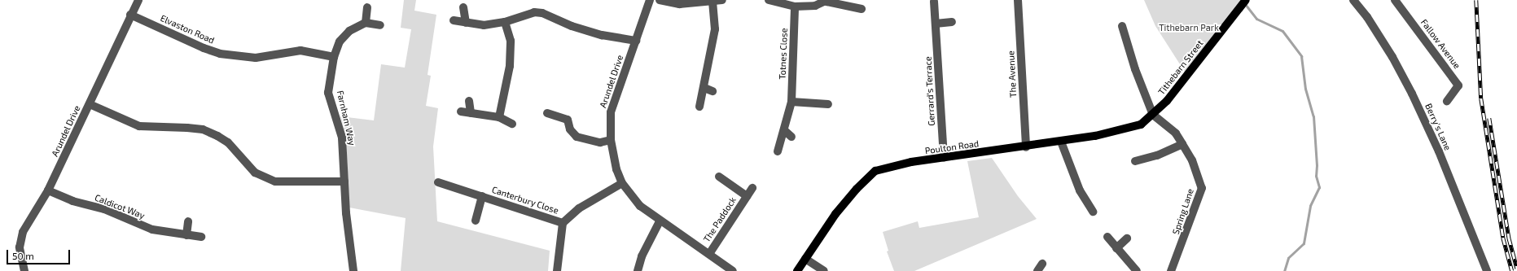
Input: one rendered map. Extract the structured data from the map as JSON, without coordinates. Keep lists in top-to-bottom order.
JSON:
{
  "streets": {
    "main road": ["Tithebarn Street", "Poulton Road"],
    "street": [
      "Elvaston Road",
      "Fallow Avenue",
      "Totnes Close",
      "The Avenue",
      "Arundel Drive",
      "Gerrard's Terrace",
      "Farnham Way",
      "Berry's Lane",
      "Canterbury Close",
      "Caldicot Way",
      "Spring Lane",
      "The Paddock"
    ]
  },
  "crossings": [
    ["Elvaston Road", "Arundel Drive"],
    ["Elvaston Road", "Farnham Way"],
    ["Tithebarn Street", "Poulton Road"],
    ["Tithebarn Street", "Spring Lane"],
    ["The Avenue", "Poulton Road"],
    ["Arundel Drive", "Caldicot Way"],
    ["Arundel Drive", "The Paddock"],
    ["Gerrard's Terrace", "Poulton Road"],
    ["Poulton Road", "Spring Lane"]
  ],
  "parks": ["Tithebarn Park"],
  "scale_bar": "50 m"
}
